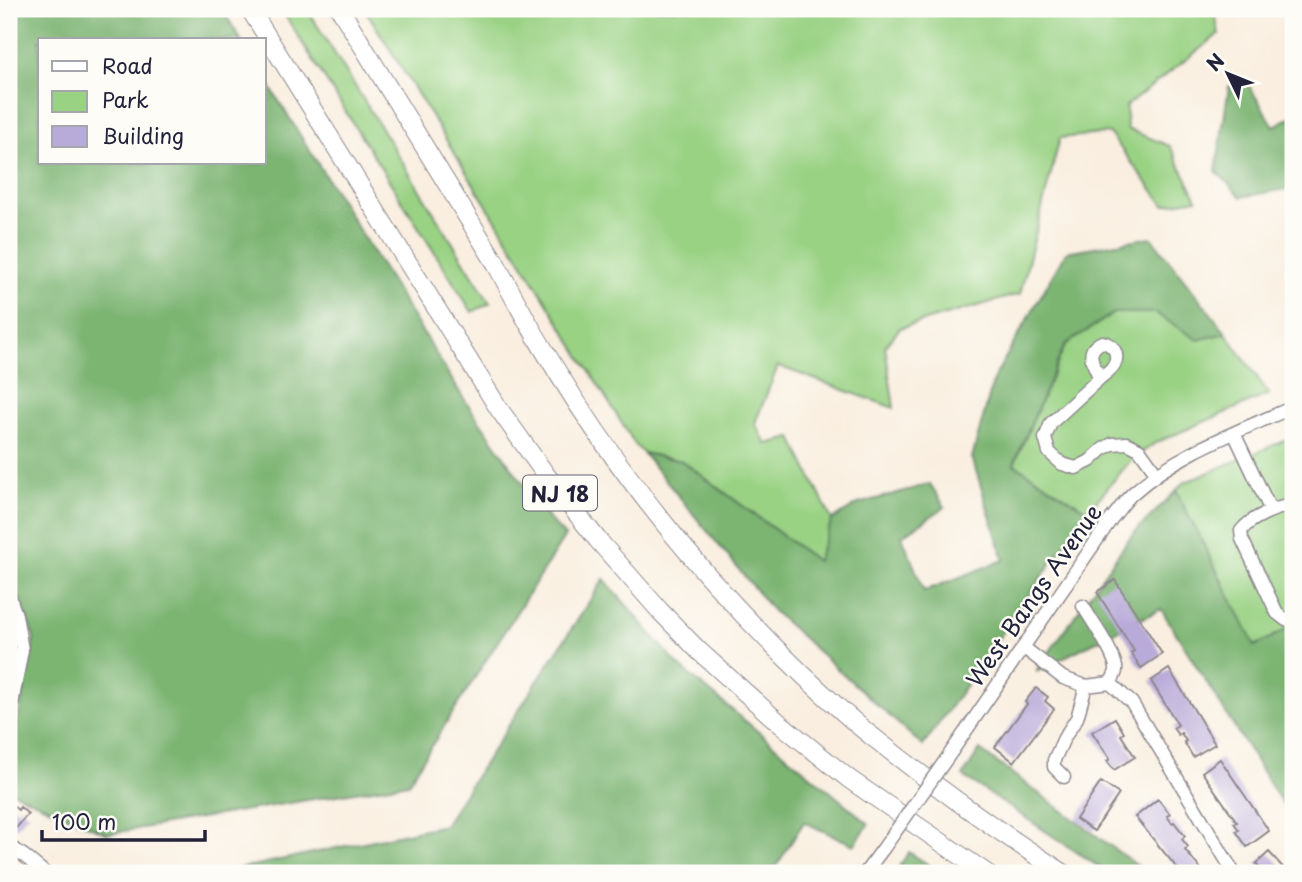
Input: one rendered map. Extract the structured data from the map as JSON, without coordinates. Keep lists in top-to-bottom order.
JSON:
{
  "streets": {
    "highway": ["NJ 18"],
    "street": ["West Bangs Avenue"]
  },
  "legend": ["Road", "Park", "Building"],
  "scale_bar": "100 m",
  "north": "top left"
}
